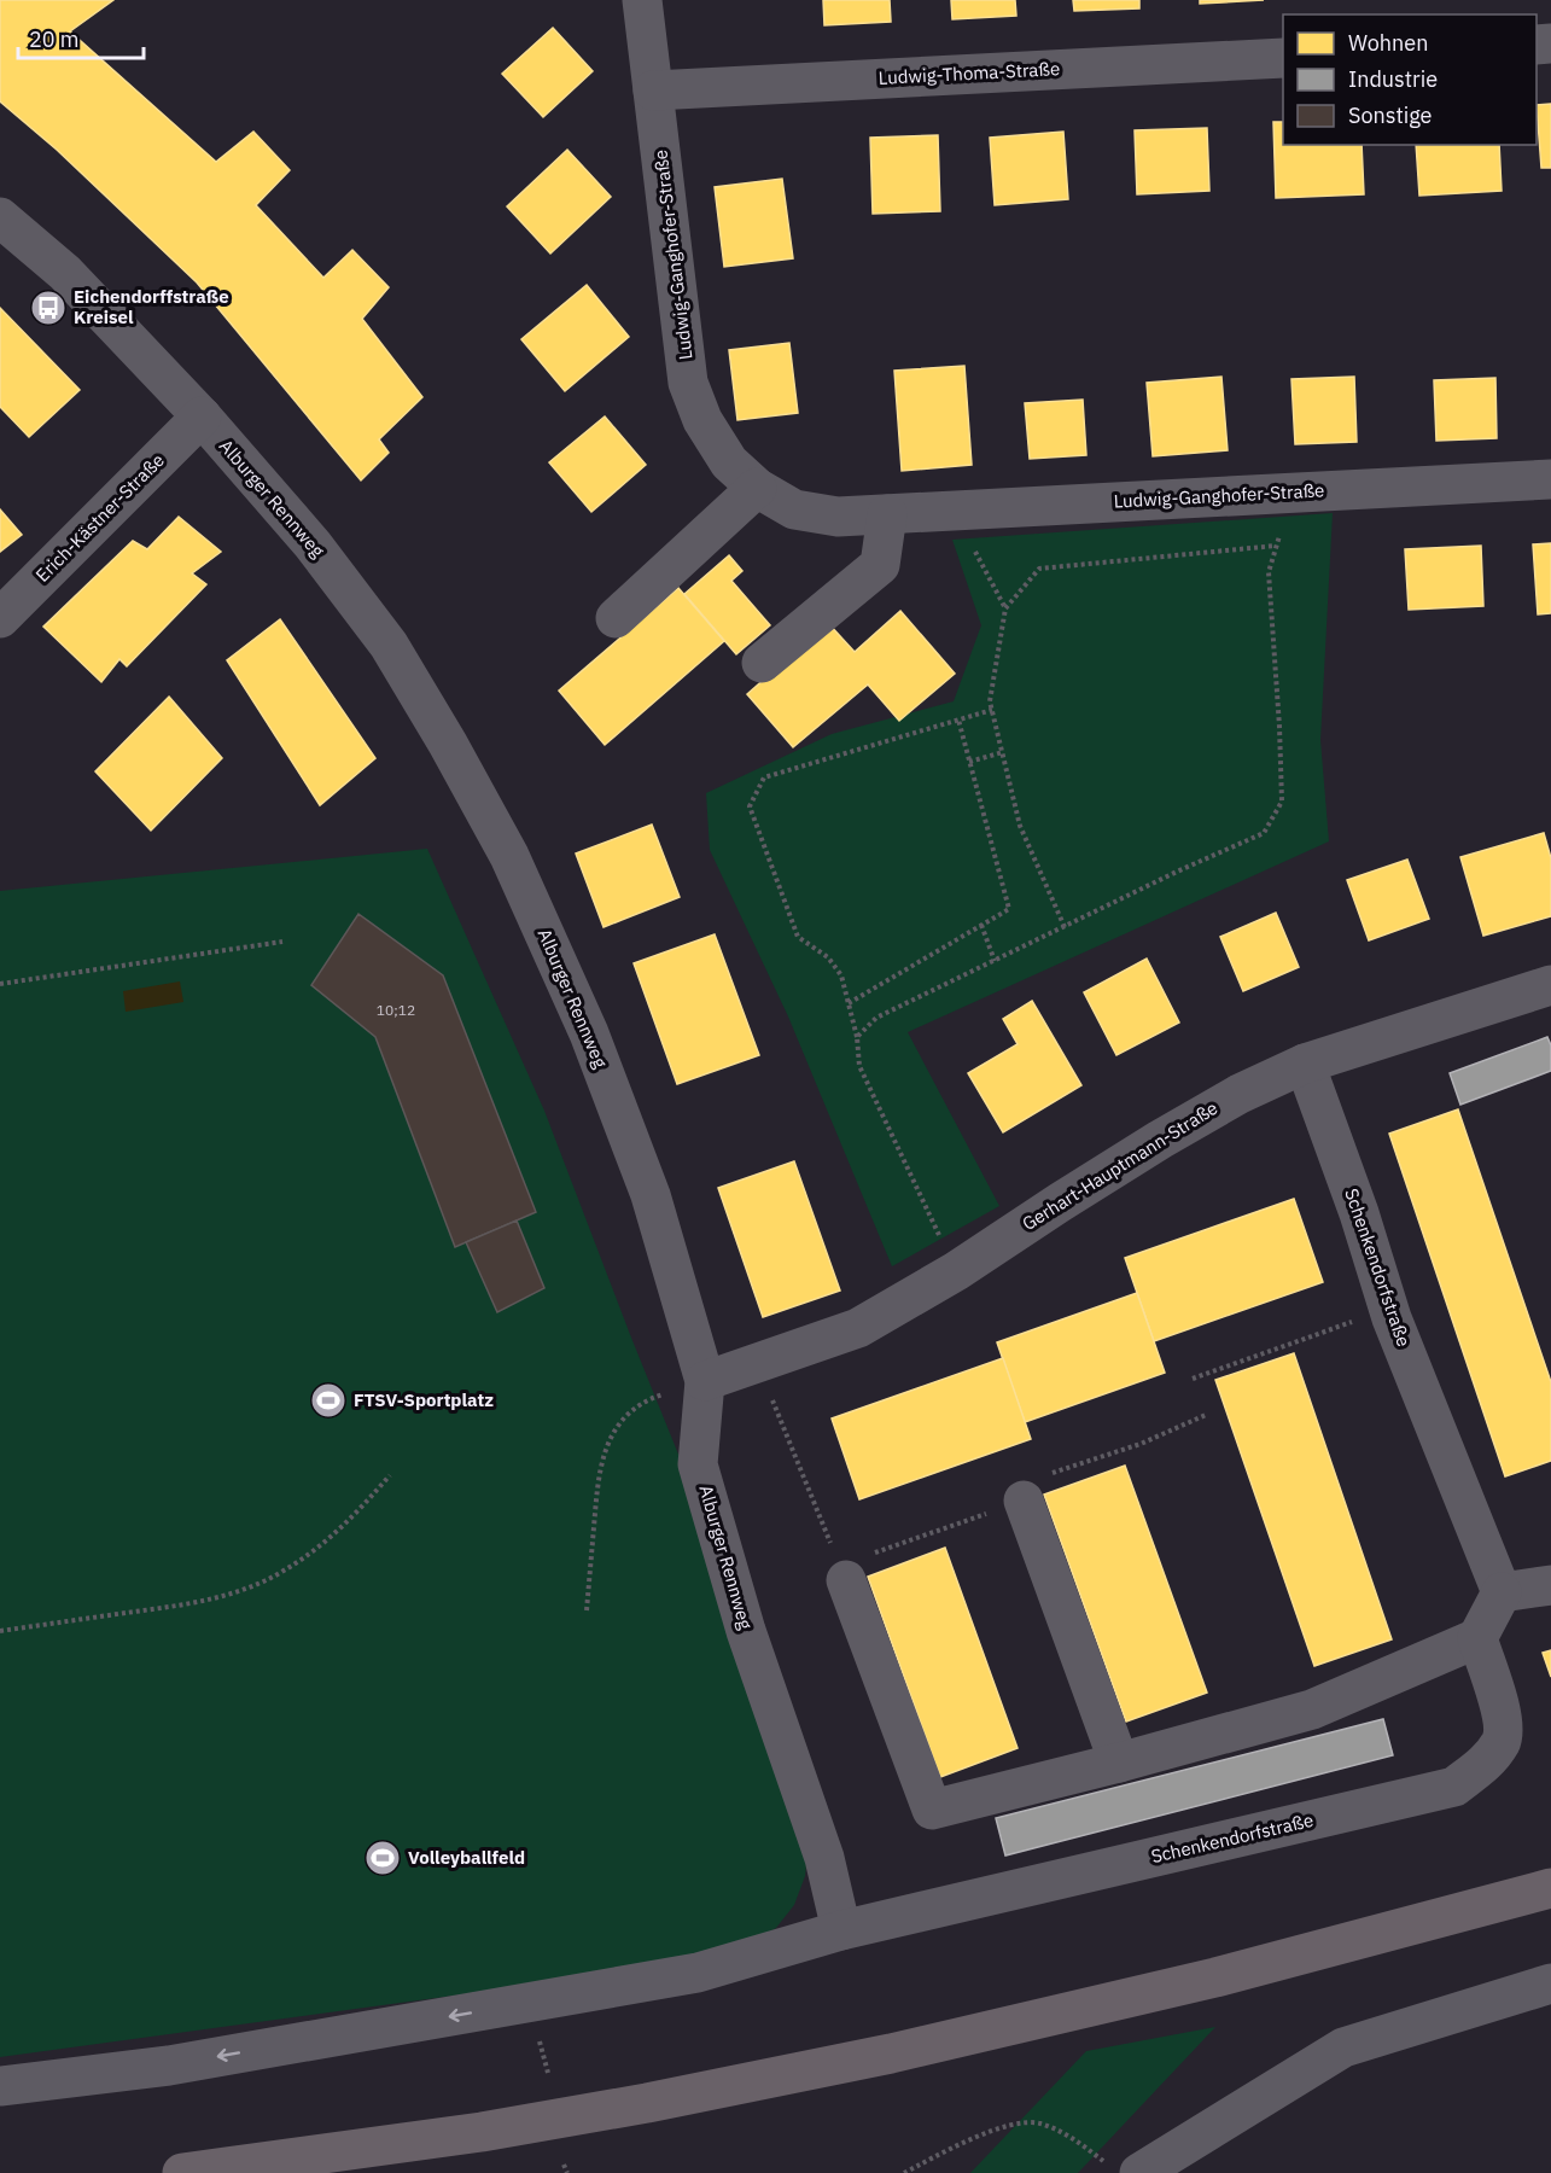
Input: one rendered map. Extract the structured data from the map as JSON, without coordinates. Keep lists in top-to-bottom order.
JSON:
{
  "streets": {
    "street": [
      "Ludwig-Thoma-Straße",
      "Ludwig-Ganghofer-Straße",
      "Alburger Rennweg",
      "Erich-Kästner-Straße",
      "Gerhart-Hauptmann-Straße",
      "Schenkendorfstraße"
    ]
  },
  "crossings": [
    ["Ludwig-Thoma-Straße", "Ludwig-Ganghofer-Straße"],
    ["Alburger Rennweg", "Erich-Kästner-Straße"],
    ["Alburger Rennweg", "Gerhart-Hauptmann-Straße"],
    ["Alburger Rennweg", "Schenkendorfstraße"],
    ["Gerhart-Hauptmann-Straße", "Schenkendorfstraße"]
  ],
  "places": {
    "bus stop": ["Eichendorffstraße Kreisel"],
    "sports": ["FTSV-Sportplatz", "Volleyballfeld"]
  },
  "house_numbers": ["10;12"],
  "legend": ["Wohnen", "Industrie", "Sonstige"],
  "scale_bar": "20 m"
}
